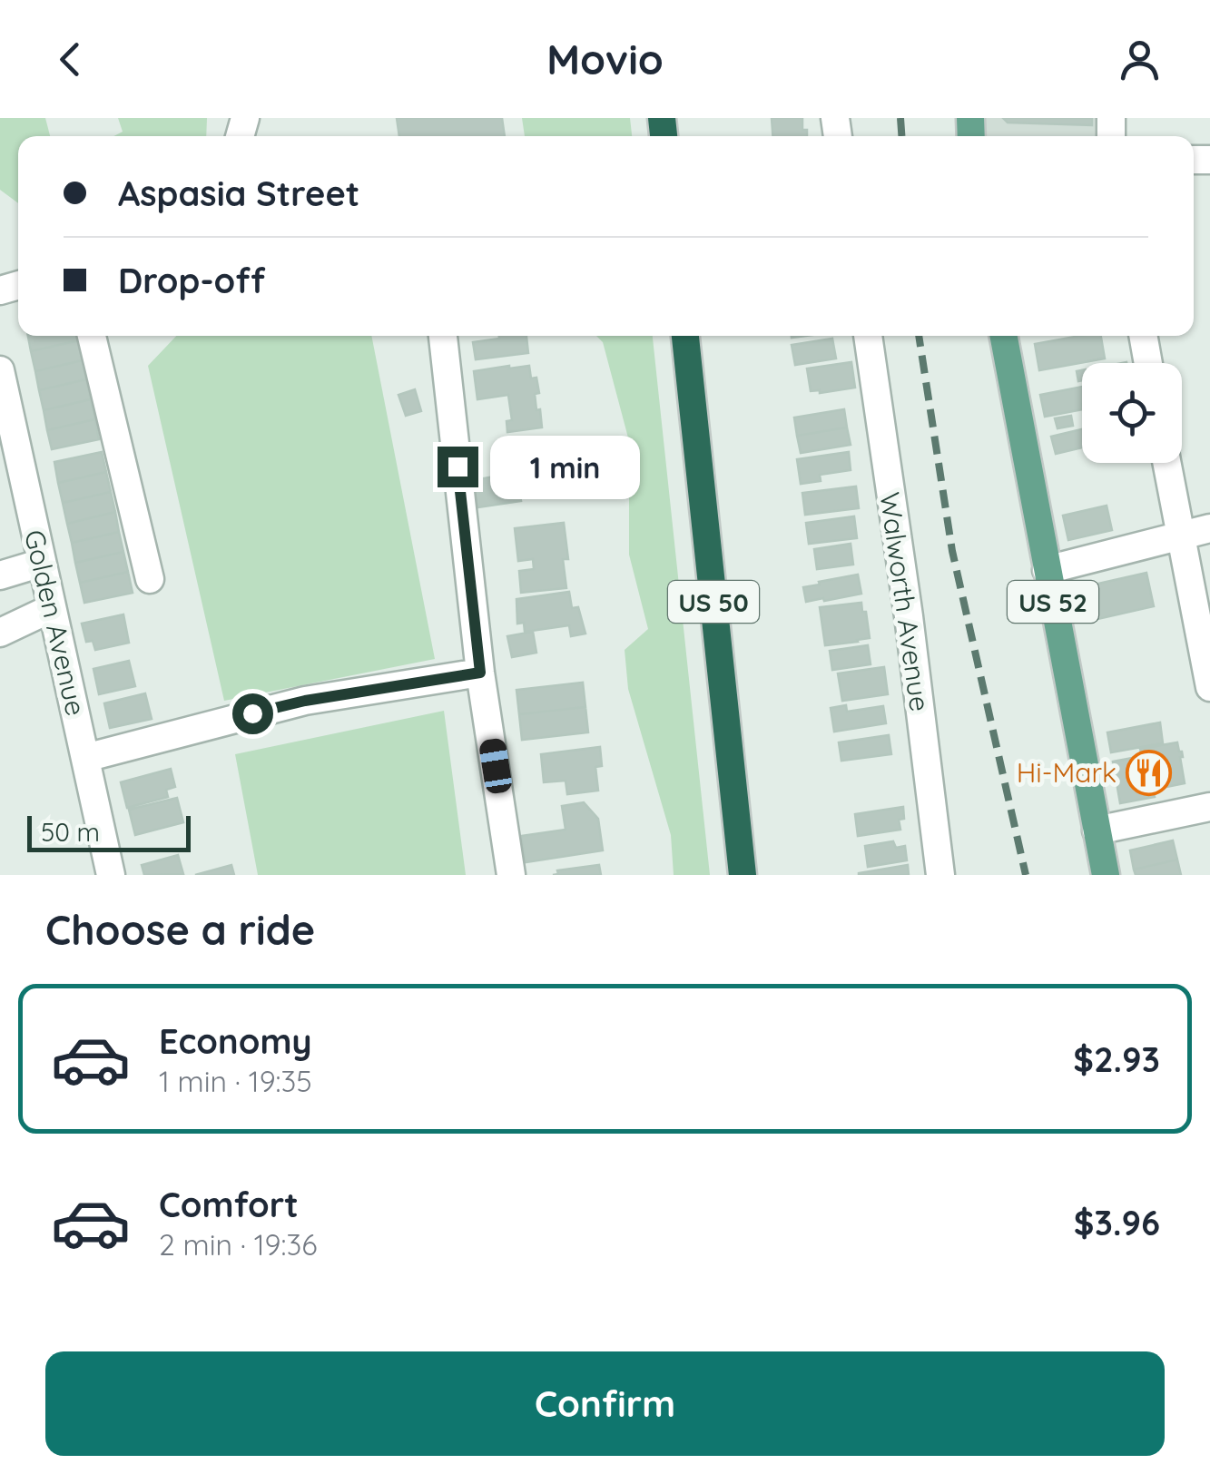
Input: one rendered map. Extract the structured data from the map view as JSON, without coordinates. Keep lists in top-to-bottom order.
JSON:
{
  "streets": {
    "highway": ["US 50"],
    "main road": ["US 52"],
    "street": ["Walworth Avenue", "Golden Avenue"]
  },
  "places": {
    "restaurant": ["Hi-Mark"]
  },
  "scale_bar": "50 m",
  "page": {
    "header": "Movio",
    "banner": ["Aspasia Street", "Drop-off"],
    "bubble": "1 min",
    "scale": "50 m",
    "heading": "Choose a ride",
    "list": [
      {
        "name": "Economy",
        "note": "1 min · 19:35",
        "value": "$2.93"
      },
      {
        "name": "Comfort",
        "note": "2 min · 19:36",
        "value": "$3.96"
      }
    ],
    "buttons": "Confirm"
  }
}
